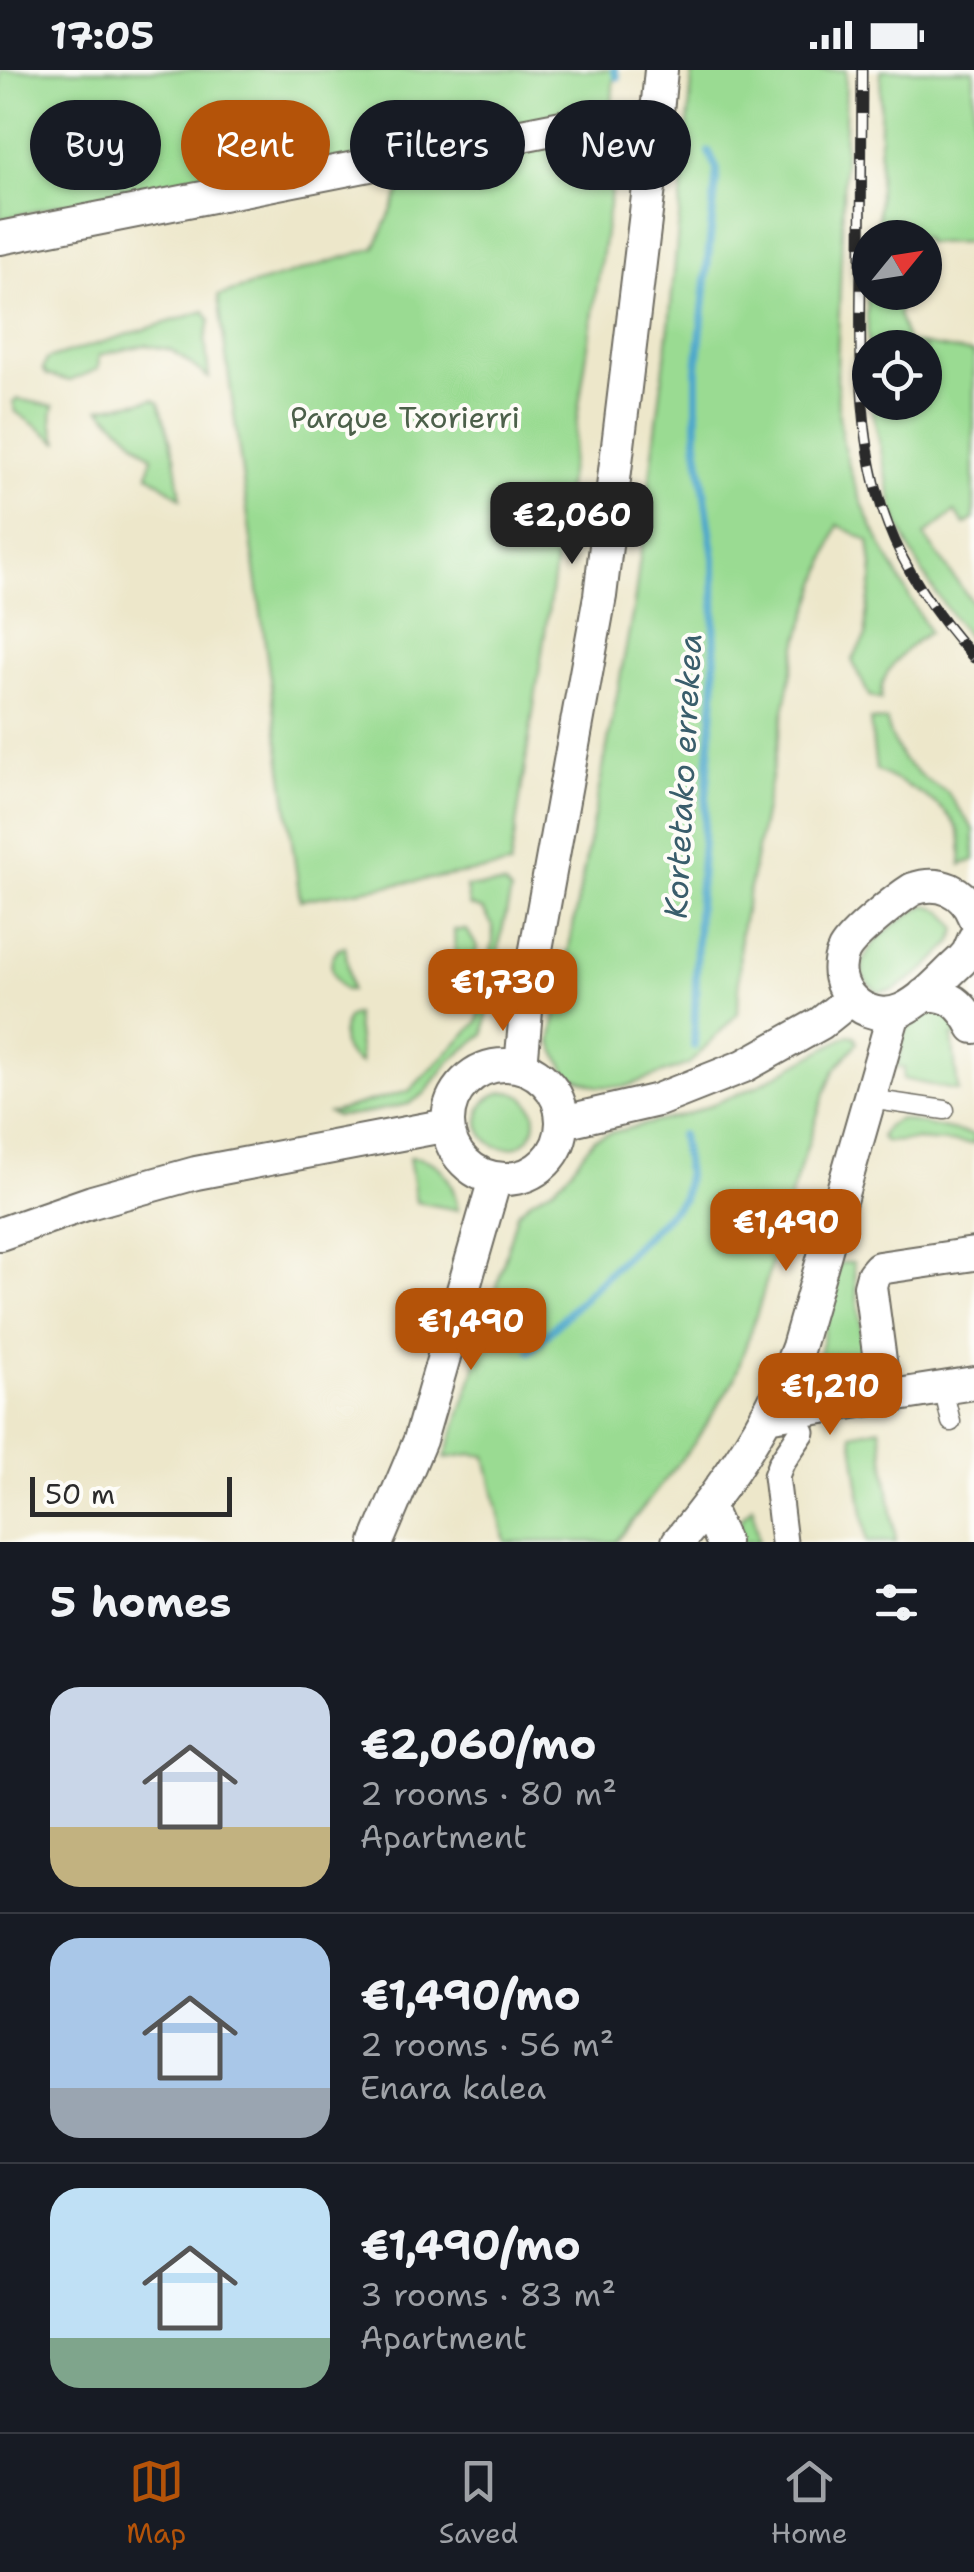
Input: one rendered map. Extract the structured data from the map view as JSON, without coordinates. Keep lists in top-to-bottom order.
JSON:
{
  "water": ["Kortetako errekea"],
  "parks": ["Parque Txorierri"],
  "scale_bar": "50 m",
  "north": "top right",
  "page": {
    "status": "17:05",
    "chip": [
      "Buy",
      "Rent",
      "Filters",
      "New"
    ],
    "price": [
      "€2,060",
      "€1,730",
      "€1,490",
      "€1,490",
      "€1,210"
    ],
    "scale": "50 m",
    "heading": "5 homes",
    "list": [
      {
        "name": "€2,060/mo",
        "note": "2 rooms · 80 m² · Apartment"
      },
      {
        "name": "€1,490/mo",
        "note": "2 rooms · 56 m² · Enara kalea"
      },
      {
        "name": "€1,490/mo",
        "note": "3 rooms · 83 m² · Apartment"
      }
    ],
    "tabs": ["Map", "Saved", "Home"]
  }
}
